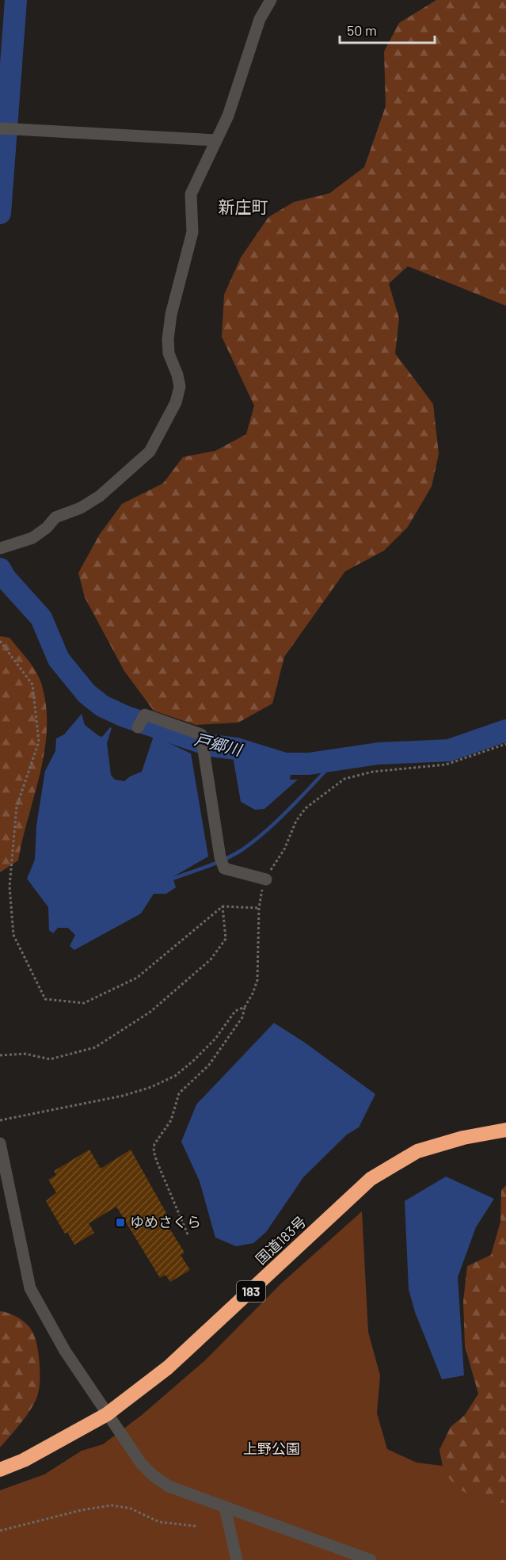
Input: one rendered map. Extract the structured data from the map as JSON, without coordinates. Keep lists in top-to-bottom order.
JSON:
{
  "streets": {
    "highway": ["国道183号", "183"]
  },
  "districts": ["新庄町"],
  "water": ["戸郷川"],
  "parks": ["上野公園"],
  "places": {
    "transit": ["ゆめさくら"]
  },
  "scale_bar": "50 m"
}
